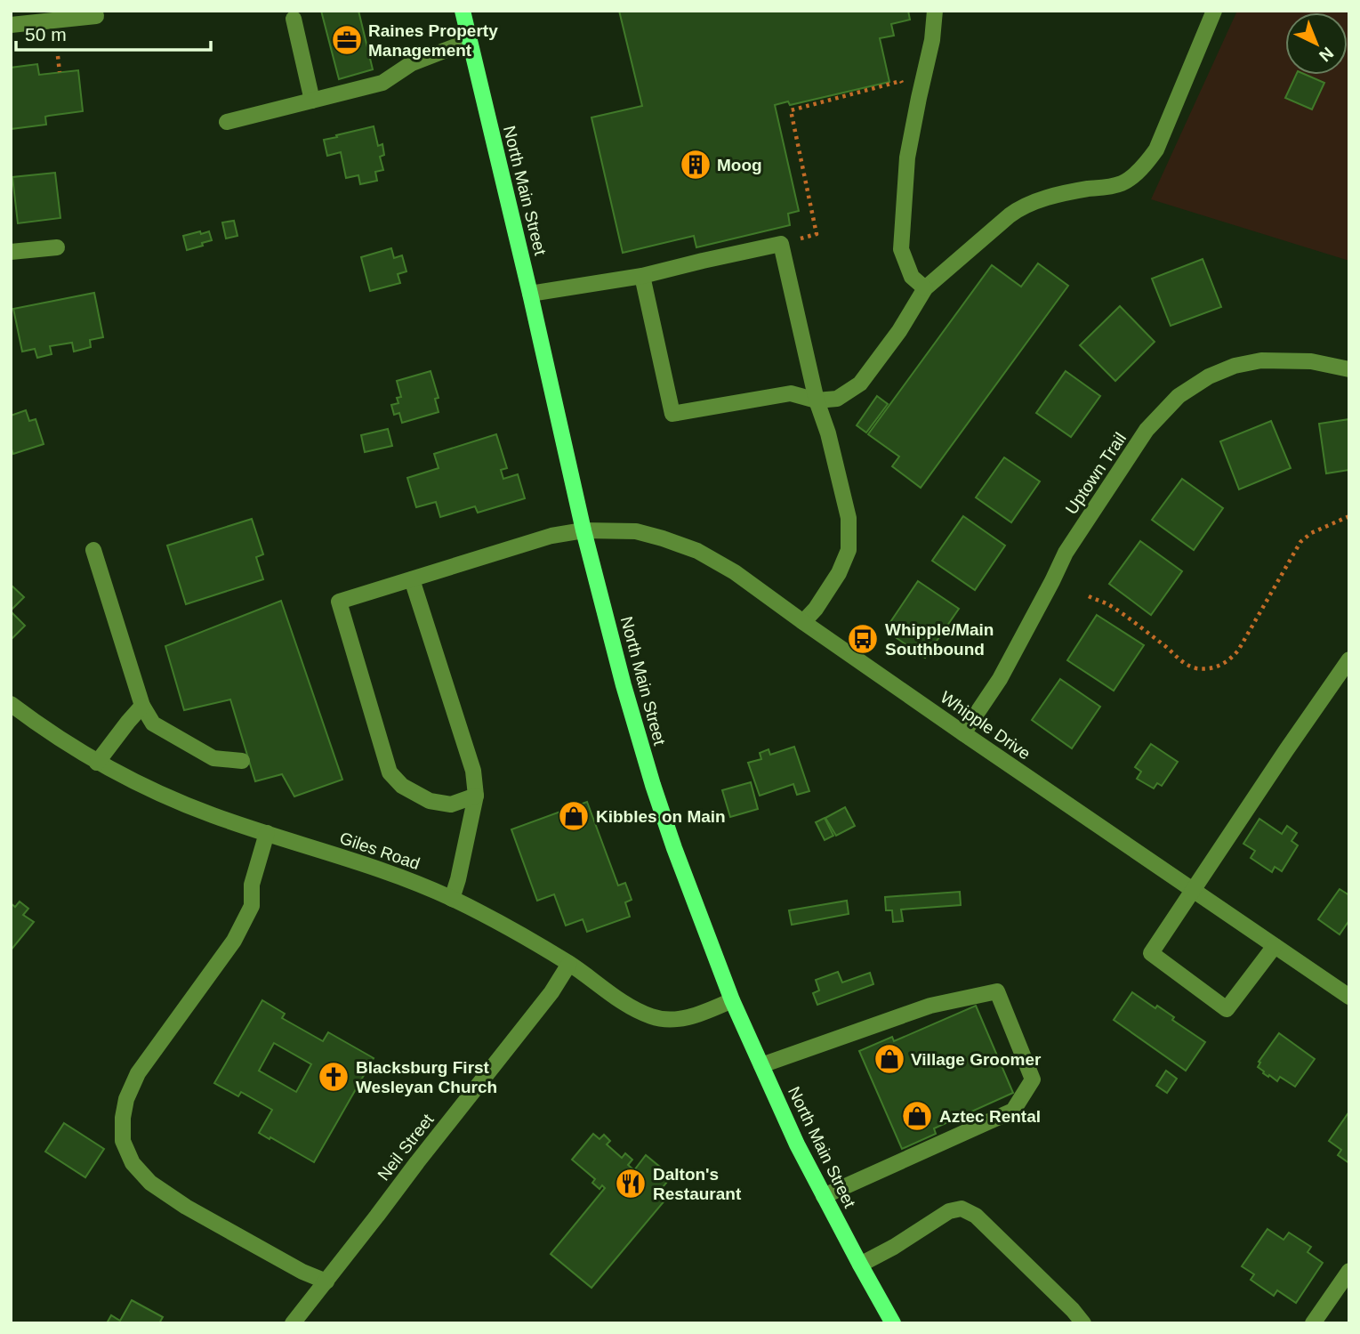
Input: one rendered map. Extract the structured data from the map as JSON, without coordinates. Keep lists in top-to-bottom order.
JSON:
{
  "streets": {
    "main road": ["North Main Street"],
    "street": [
      "Uptown Trail",
      "Whipple Drive",
      "Giles Road",
      "Neil Street"
    ]
  },
  "crossings": [
    ["North Main Street", "Whipple Drive"],
    ["North Main Street", "Giles Road"],
    ["Uptown Trail", "Whipple Drive"],
    ["Giles Road", "Neil Street"]
  ],
  "places": {
    "office": ["Raines Property Management"],
    "building": ["Moog"],
    "bus stop": ["Whipple/Main Southbound"],
    "shop": ["Kibbles on Main", "Village Groomer", "Aztec Rental"],
    "church": ["Blacksburg First Wesleyan Church"],
    "restaurant": ["Dalton's Restaurant"]
  },
  "scale_bar": "50 m",
  "north": "bottom right"
}
